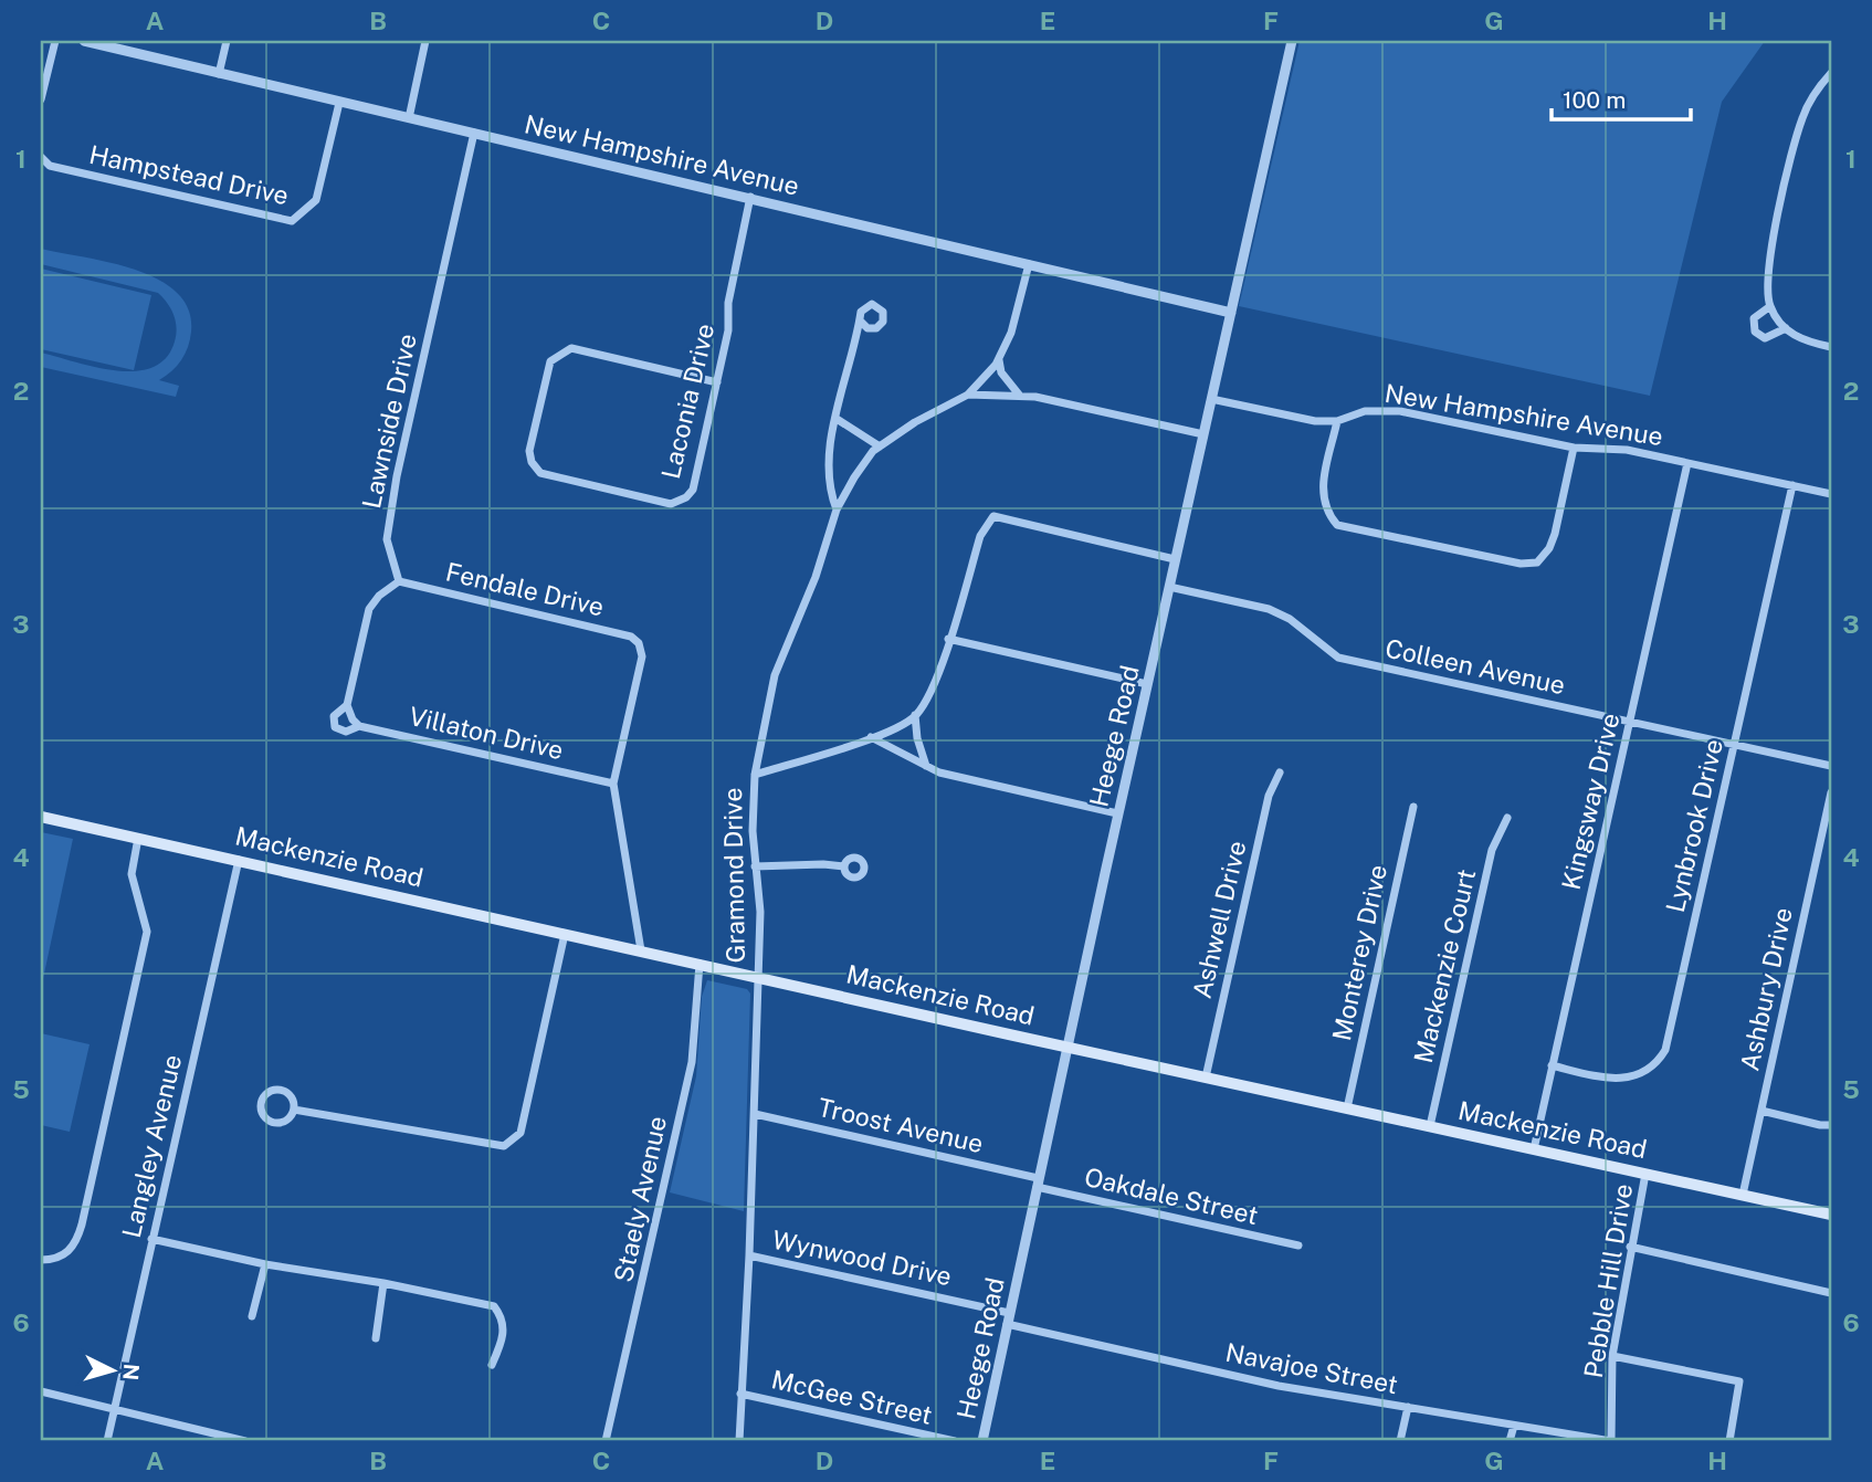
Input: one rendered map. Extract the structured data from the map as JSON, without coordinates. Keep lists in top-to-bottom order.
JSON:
{
  "streets": {
    "main road": ["Mackenzie Road"],
    "street": [
      "New Hampshire Avenue",
      "Hampstead Drive",
      "Laconia Drive",
      "Lawnside Drive",
      "Fendale Drive",
      "Colleen Avenue",
      "Villaton Drive",
      "Heege Road",
      "Kingsway Drive",
      "Lynbrook Drive",
      "Gramond Drive",
      "Ashwell Drive",
      "Monterey Drive",
      "Mackenzie Court",
      "Ashbury Drive",
      "Troost Avenue",
      "Langley Avenue",
      "Oakdale Street",
      "Staely Avenue",
      "Wynwood Drive",
      "Pebble Hill Drive",
      "Navajoe Street",
      "McGee Street"
    ]
  },
  "crossings": [
    ["New Hampshire Avenue", "Hampstead Drive"],
    ["New Hampshire Avenue", "Laconia Drive"],
    ["New Hampshire Avenue", "Lawnside Drive"],
    ["New Hampshire Avenue", "Heege Road"],
    ["New Hampshire Avenue", "Kingsway Drive"],
    ["New Hampshire Avenue", "Lynbrook Drive"],
    ["New Hampshire Avenue", "Gramond Drive"],
    ["Lawnside Drive", "Fendale Drive"],
    ["Fendale Drive", "Villaton Drive"],
    ["Colleen Avenue", "Heege Road"],
    ["Colleen Avenue", "Kingsway Drive"],
    ["Colleen Avenue", "Lynbrook Drive"],
    ["Heege Road", "Mackenzie Road"],
    ["Heege Road", "Troost Avenue"],
    ["Heege Road", "Oakdale Street"],
    ["Heege Road", "Wynwood Drive"],
    ["Heege Road", "Navajoe Street"],
    ["Kingsway Drive", "Lynbrook Drive"],
    ["Kingsway Drive", "Mackenzie Road"],
    ["Mackenzie Road", "Gramond Drive"],
    ["Mackenzie Road", "Ashwell Drive"],
    ["Mackenzie Road", "Monterey Drive"],
    ["Mackenzie Road", "Mackenzie Court"],
    ["Mackenzie Road", "Ashbury Drive"],
    ["Mackenzie Road", "Langley Avenue"],
    ["Mackenzie Road", "Staely Avenue"],
    ["Mackenzie Road", "Pebble Hill Drive"],
    ["Gramond Drive", "Troost Avenue"],
    ["Gramond Drive", "Wynwood Drive"],
    ["Gramond Drive", "McGee Street"],
    ["Troost Avenue", "Oakdale Street"],
    ["Wynwood Drive", "Navajoe Street"],
    ["Pebble Hill Drive", "Navajoe Street"]
  ],
  "scale_bar": "100 m",
  "north": "right",
  "grid": {
    "columns": [
      "A",
      "B",
      "C",
      "D",
      "E",
      "F",
      "G",
      "H"
    ],
    "rows": [
      "1",
      "2",
      "3",
      "4",
      "5",
      "6"
    ]
  }
}
